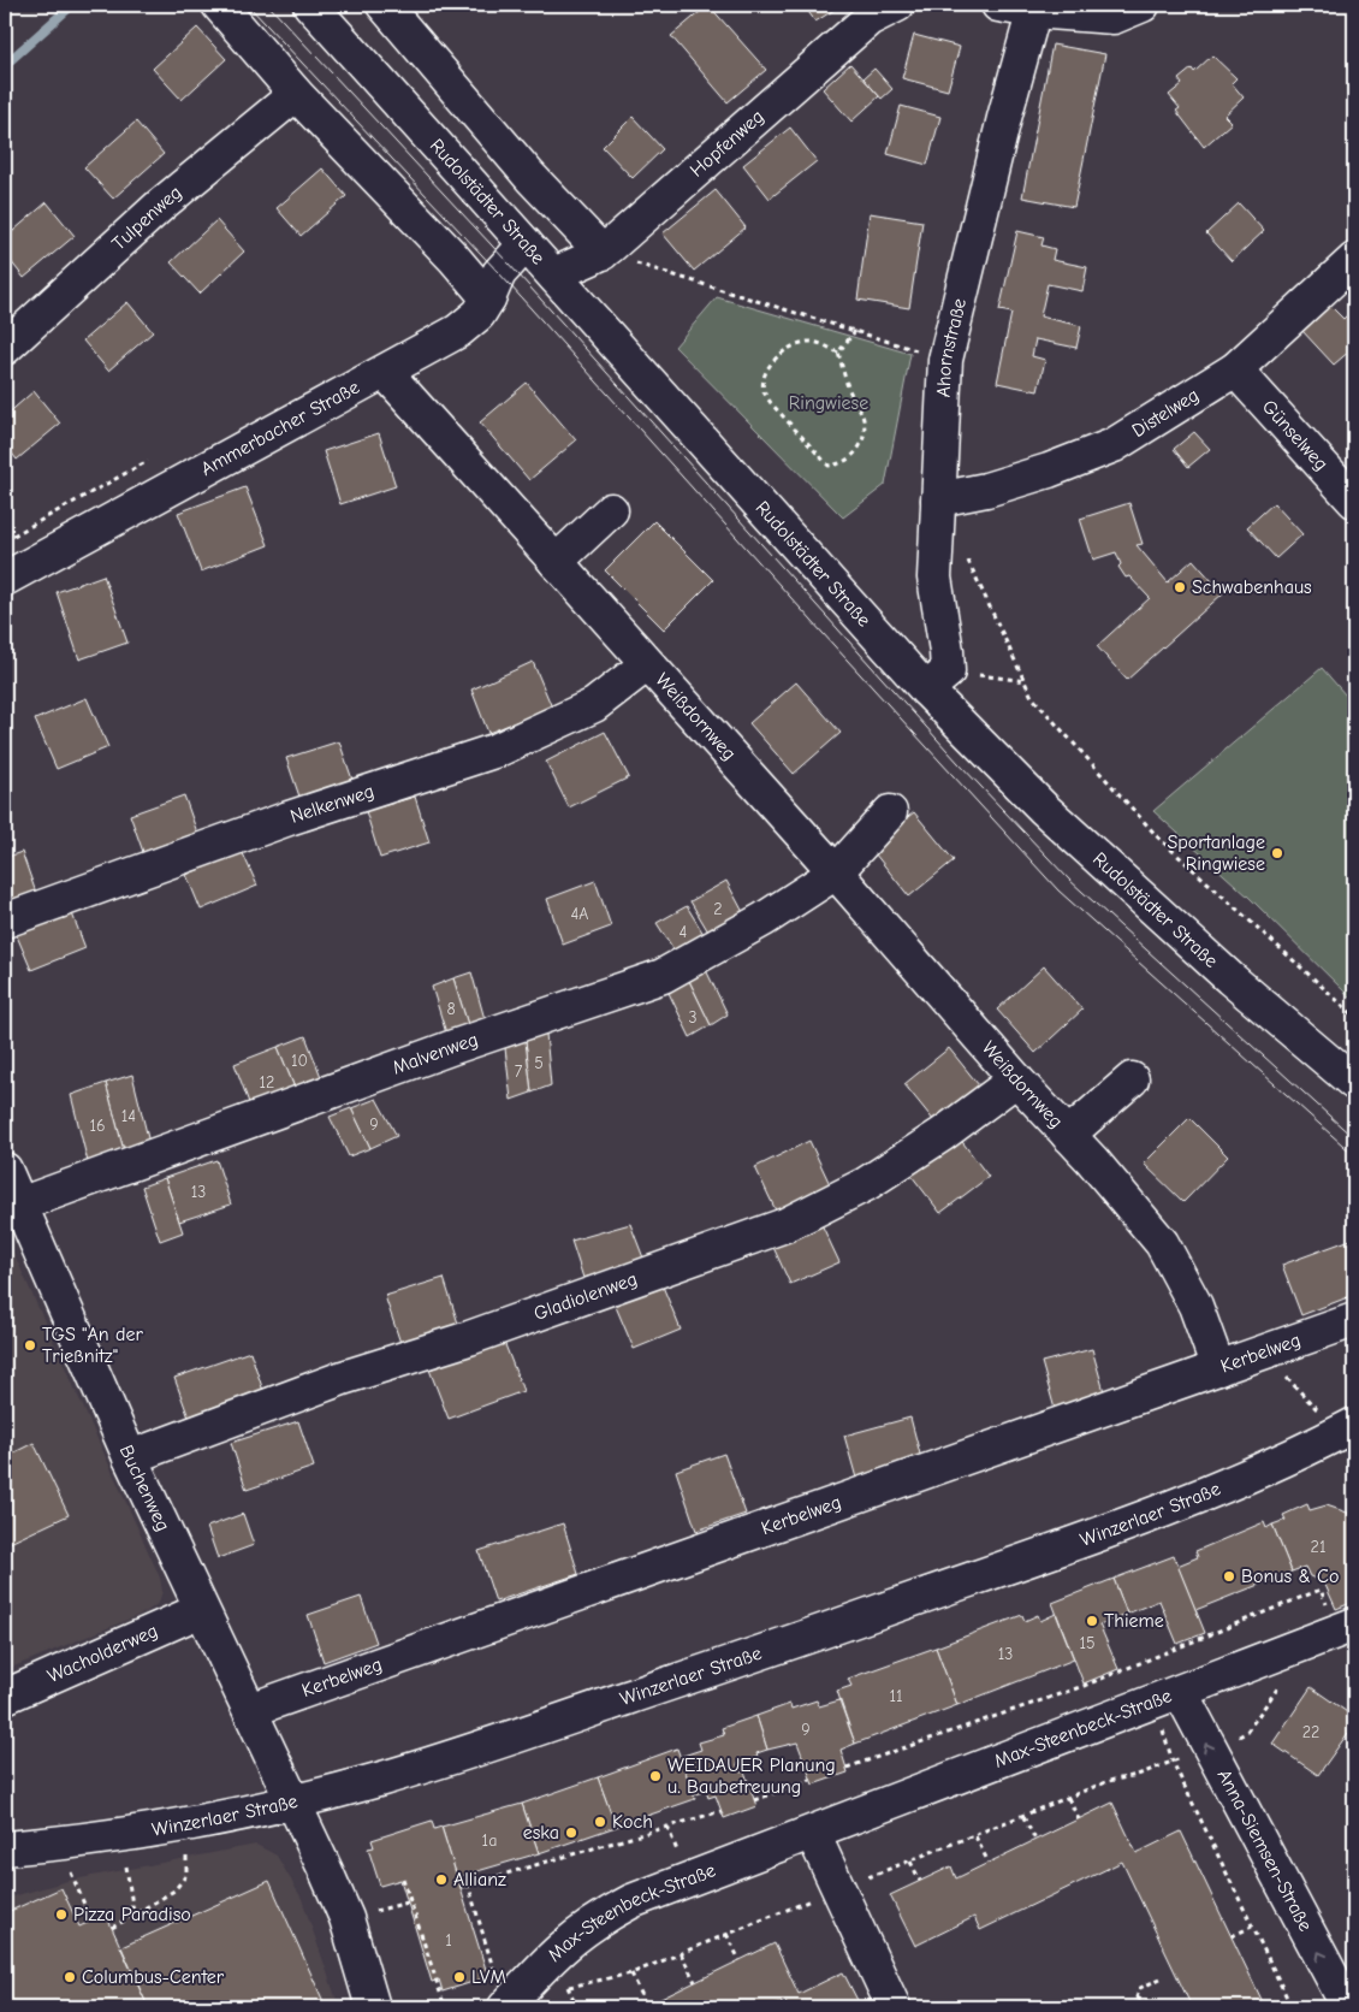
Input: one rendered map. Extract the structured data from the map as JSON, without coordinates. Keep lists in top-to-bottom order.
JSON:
{
  "streets": {
    "street": [
      "Hopfenweg",
      "Rudolstädter Straße",
      "Tulpenweg",
      "Ahornstraße",
      "Distelweg",
      "Ammerbacher Straße",
      "Günselweg",
      "Weißdornweg",
      "Nelkenweg",
      "Malvenweg",
      "Gladiolenweg",
      "Kerbelweg",
      "Buchenweg",
      "Winzerlaer Straße",
      "Wacholderweg",
      "Max-Steenbeck-Straße",
      "Anna-Siemsen-Straße"
    ]
  },
  "crossings": [
    ["Hopfenweg", "Rudolstädter Straße"],
    ["Rudolstädter Straße", "Ahornstraße"],
    ["Rudolstädter Straße", "Ammerbacher Straße"],
    ["Ahornstraße", "Distelweg"],
    ["Distelweg", "Günselweg"],
    ["Ammerbacher Straße", "Weißdornweg"],
    ["Weißdornweg", "Nelkenweg"],
    ["Weißdornweg", "Malvenweg"],
    ["Weißdornweg", "Gladiolenweg"],
    ["Weißdornweg", "Kerbelweg"],
    ["Malvenweg", "Buchenweg"],
    ["Gladiolenweg", "Buchenweg"],
    ["Kerbelweg", "Buchenweg"],
    ["Buchenweg", "Winzerlaer Straße"],
    ["Buchenweg", "Wacholderweg"],
    ["Max-Steenbeck-Straße", "Anna-Siemsen-Straße"]
  ],
  "one_way": ["Anna-Siemsen-Straße"],
  "parks": ["Ringwiese"],
  "places": [
    "Schwabenhaus",
    "Sportanlage Ringwiese",
    "TGS \"An der Trießnitz\"",
    "Bonus & Co",
    "Thieme",
    "WEIDAUER Planung u. Baubetreuung",
    "Koch",
    "eska",
    "Allianz",
    "Pizza Paradiso",
    "Columbus-Center",
    "LVM"
  ],
  "house_numbers": [
    "2",
    "4A",
    "4",
    "8",
    "3",
    "10",
    "5",
    "7",
    "12",
    "14",
    "9",
    "16",
    "13",
    "21",
    "15",
    "13",
    "11",
    "9",
    "22",
    "1a",
    "1"
  ]
}
